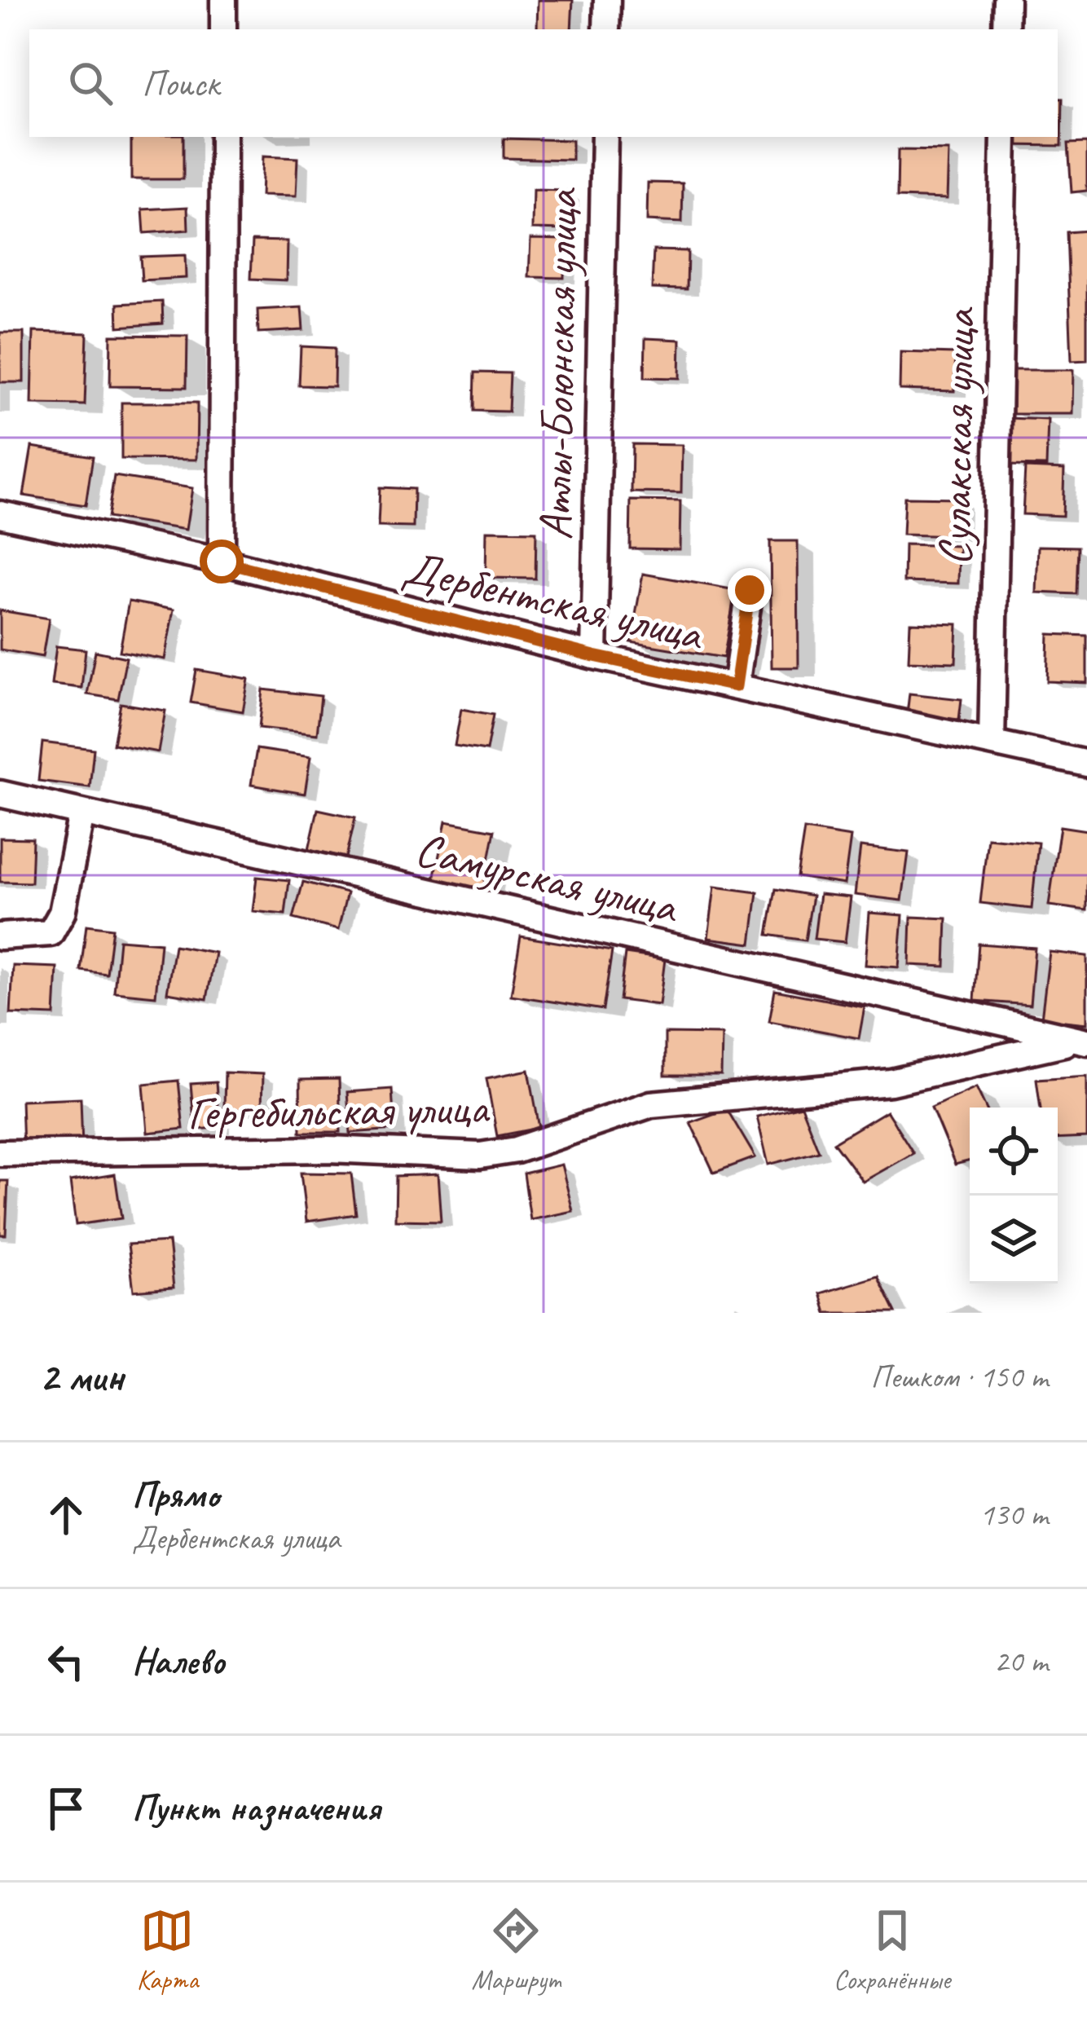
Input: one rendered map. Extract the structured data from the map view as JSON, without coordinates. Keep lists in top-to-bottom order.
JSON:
{
  "streets": {
    "street": [
      "Атлы-Боюнская улица",
      "Сулакская улица",
      "Дербентская улица",
      "Самурская улица",
      "Гергебильская улица"
    ]
  },
  "crossings": [
    ["Атлы-Боюнская улица", "Дербентская улица"],
    ["Сулакская улица", "Дербентская улица"],
    ["Самурская улица", "Гергебильская улица"]
  ],
  "page": {
    "search": "Поиск",
    "heading": ["2 мин", "Пешком · 150 m"],
    "list": [
      ["Прямо", "Дербентская улица", "130 m"],
      ["Налево", "20 m"],
      "Пункт назначения"
    ],
    "nav": ["Карта", "Маршрут", "Сохранённые"]
  }
}
